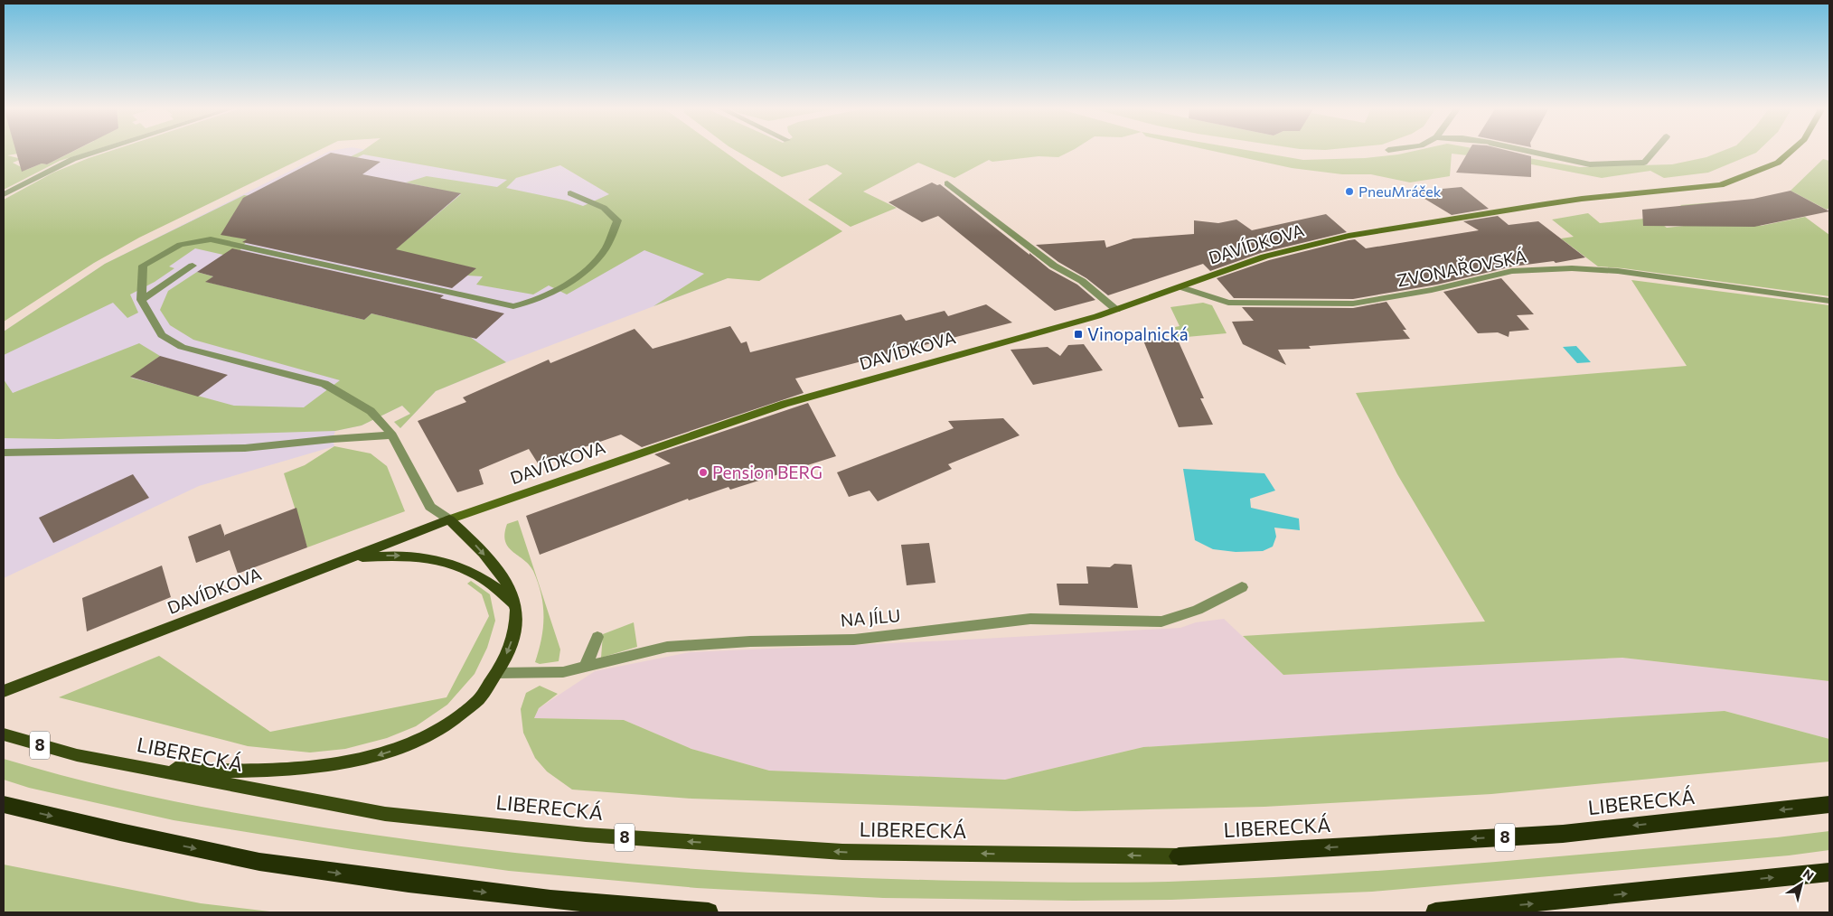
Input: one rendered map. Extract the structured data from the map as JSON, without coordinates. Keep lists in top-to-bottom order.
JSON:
{
  "streets": {
    "highway": ["8", "LIBERECKÁ"],
    "main road": ["DAVÍDKOVA"],
    "street": ["ZVONAŘOVSKÁ", "NA JÍLU"]
  },
  "crossings": [
    ["DAVÍDKOVA", "ZVONAŘOVSKÁ"]
  ],
  "one_way": ["LIBERECKÁ"],
  "places": {
    "other": ["PneuMráček", "Pension BERG"],
    "transit": ["Vinopalnická"]
  },
  "north": "top right"
}
